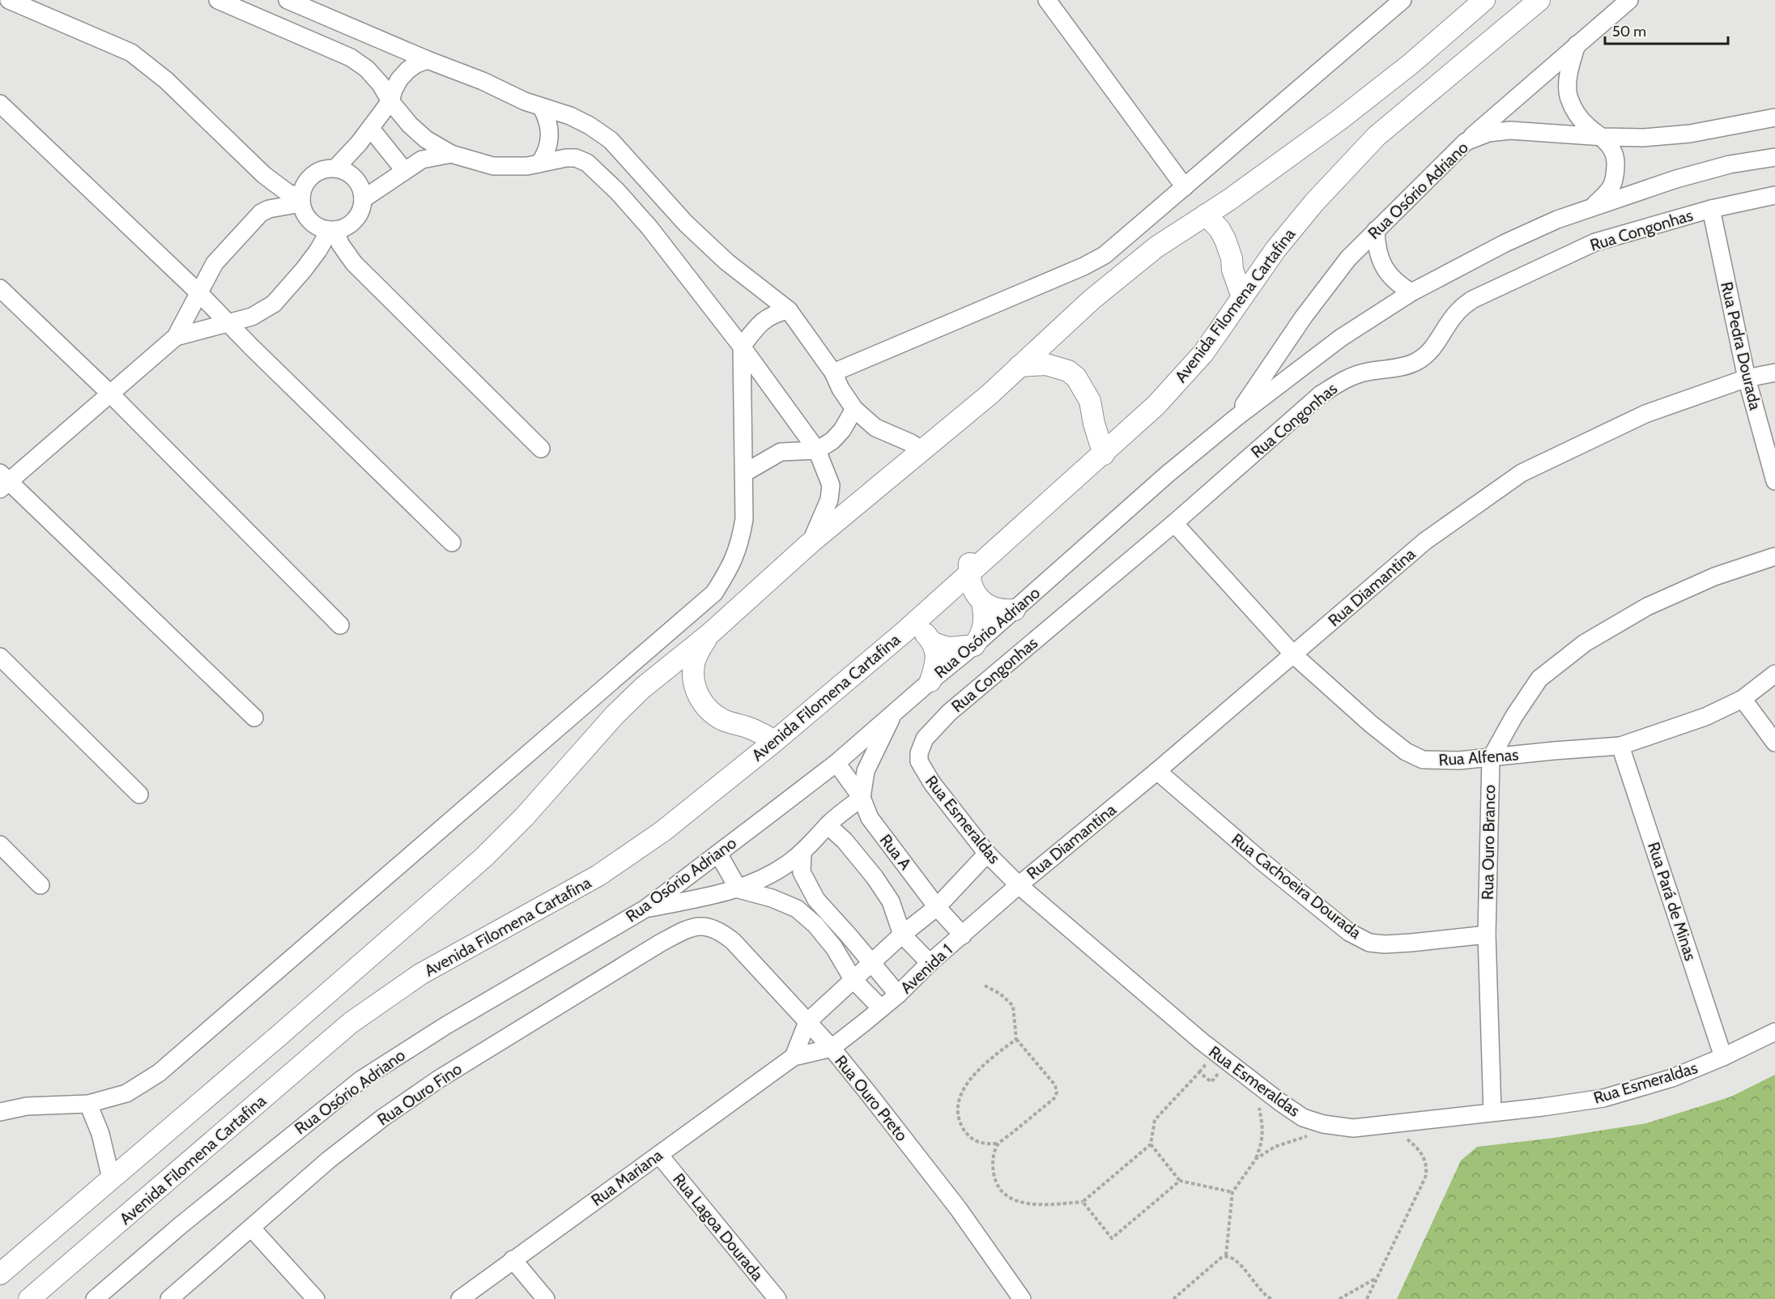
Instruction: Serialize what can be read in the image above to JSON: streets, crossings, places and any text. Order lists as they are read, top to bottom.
{
  "streets": {
    "main road": ["Avenida Filomena Cartafina"],
    "street": [
      "Rua Osório Adriano",
      "Rua Congonhas",
      "Rua Pedra Dourada",
      "Rua Diamantina",
      "Rua Alfenas",
      "Rua Esmeraldas",
      "Rua Ouro Branco",
      "Rua A",
      "Rua Cachoeira Dourada",
      "Rua Pará de Minas",
      "Avenida 1",
      "Rua Ouro Fino",
      "Rua Ouro Preto",
      "Rua Mariana",
      "Rua Lagoa Dourada"
    ]
  },
  "crossings": [
    ["Rua Osório Adriano", "Rua A"],
    ["Rua Congonhas", "Rua Pedra Dourada"],
    ["Rua Congonhas", "Rua Alfenas"],
    ["Rua Congonhas", "Rua Esmeraldas"],
    ["Rua Pedra Dourada", "Rua Diamantina"],
    ["Rua Diamantina", "Rua Alfenas"],
    ["Rua Diamantina", "Rua Esmeraldas"],
    ["Rua Diamantina", "Rua Cachoeira Dourada"],
    ["Rua Diamantina", "Avenida 1"],
    ["Rua Alfenas", "Rua Ouro Branco"],
    ["Rua Alfenas", "Rua Pará de Minas"],
    ["Rua Esmeraldas", "Rua Ouro Branco"],
    ["Rua Esmeraldas", "Rua Pará de Minas"],
    ["Rua Esmeraldas", "Avenida 1"],
    ["Rua Ouro Branco", "Rua Cachoeira Dourada"],
    ["Rua A", "Avenida 1"],
    ["Avenida 1", "Rua Ouro Preto"],
    ["Avenida 1", "Rua Mariana"],
    ["Rua Ouro Fino", "Rua Ouro Preto"],
    ["Rua Ouro Preto", "Rua Mariana"],
    ["Rua Mariana", "Rua Lagoa Dourada"]
  ],
  "scale_bar": "50 m"
}
